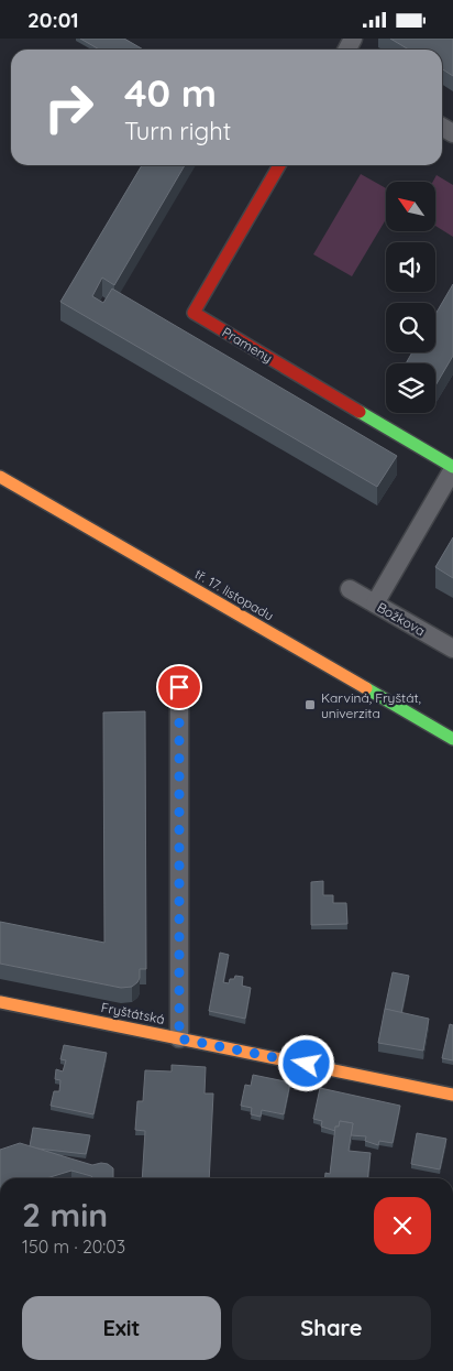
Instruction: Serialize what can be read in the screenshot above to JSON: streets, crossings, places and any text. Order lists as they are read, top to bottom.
{
  "streets": {
    "street": [
      "Prameny",
      "tř. 17. listopadu",
      "Božkova",
      "Fryštátská"
    ]
  },
  "crossings": [
    ["Prameny", "Božkova"]
  ],
  "places": {
    "transit": ["Karviná, Fryštát, univerzita"]
  },
  "north": "top left",
  "page": {
    "status": "20:01",
    "turn": ["40 m", "Turn right"],
    "heading": ["2 min", "150 m · 20:03"],
    "buttons": ["Exit", "Share"]
  }
}
